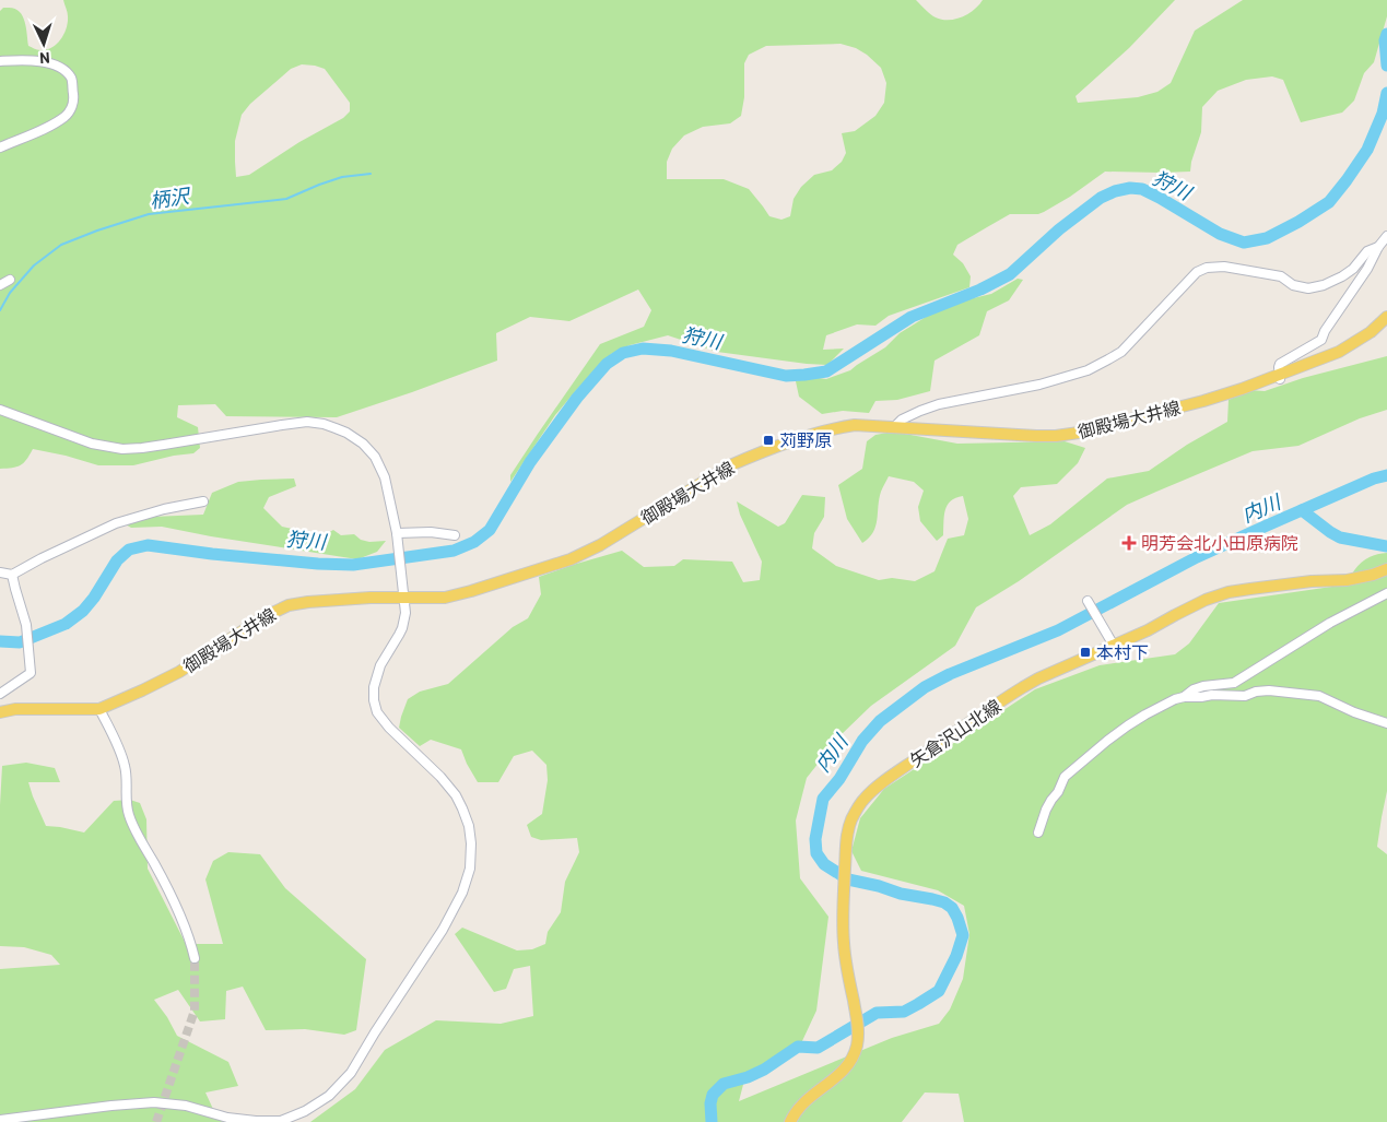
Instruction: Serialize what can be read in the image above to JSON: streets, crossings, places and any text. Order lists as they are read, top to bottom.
{
  "streets": {
    "main road": ["御殿場大井線", "矢倉沢山北線"]
  },
  "water": ["狩川", "柄沢", "内川"],
  "places": {
    "transit": ["苅野原", "本村下"],
    "health": ["明芳会北小田原病院"]
  },
  "north": "bottom"
}
